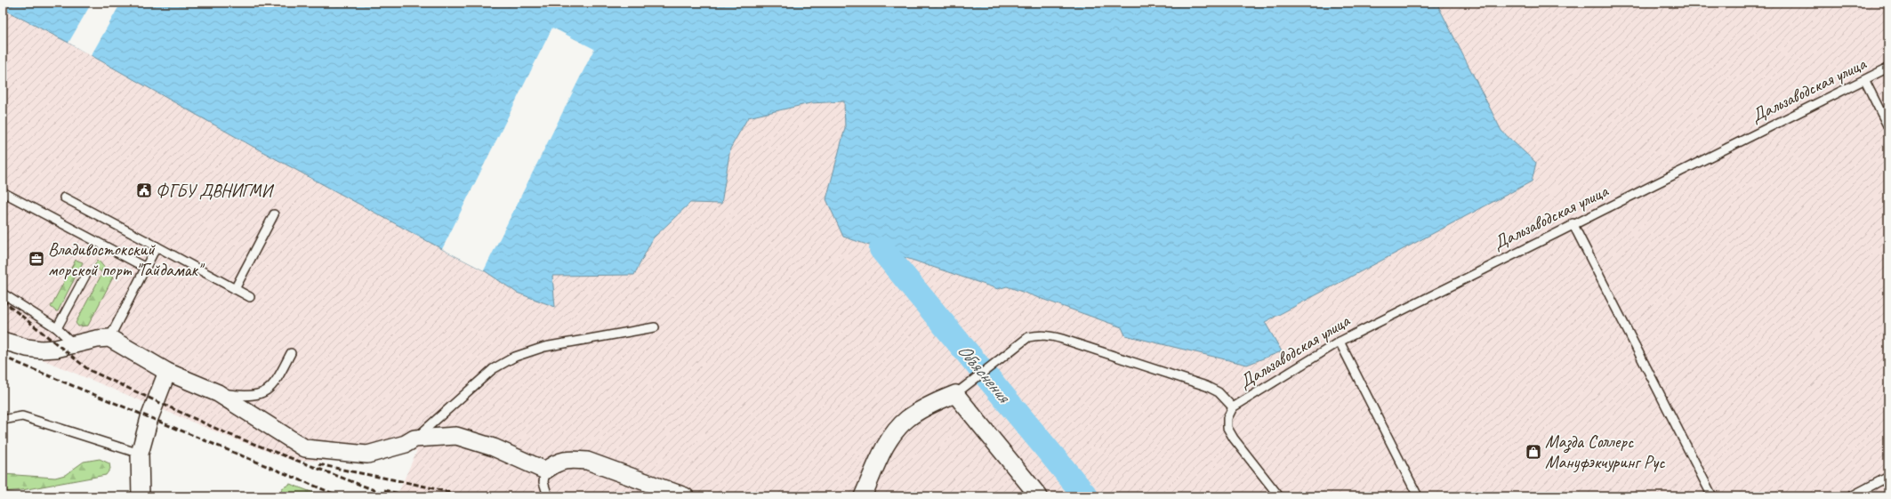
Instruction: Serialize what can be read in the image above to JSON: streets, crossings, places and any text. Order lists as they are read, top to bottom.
{
  "streets": {
    "lane": ["Дальзаводская улица"]
  },
  "water": ["Объяснения"],
  "places": {
    "public building": ["ФГБУ ДВНИГМИ"],
    "office": ["Владивостокский морской порт \"Гайдамак\""],
    "shop": ["Мазда Соллерс Мануфэкчуринг Рус"]
  }
}
